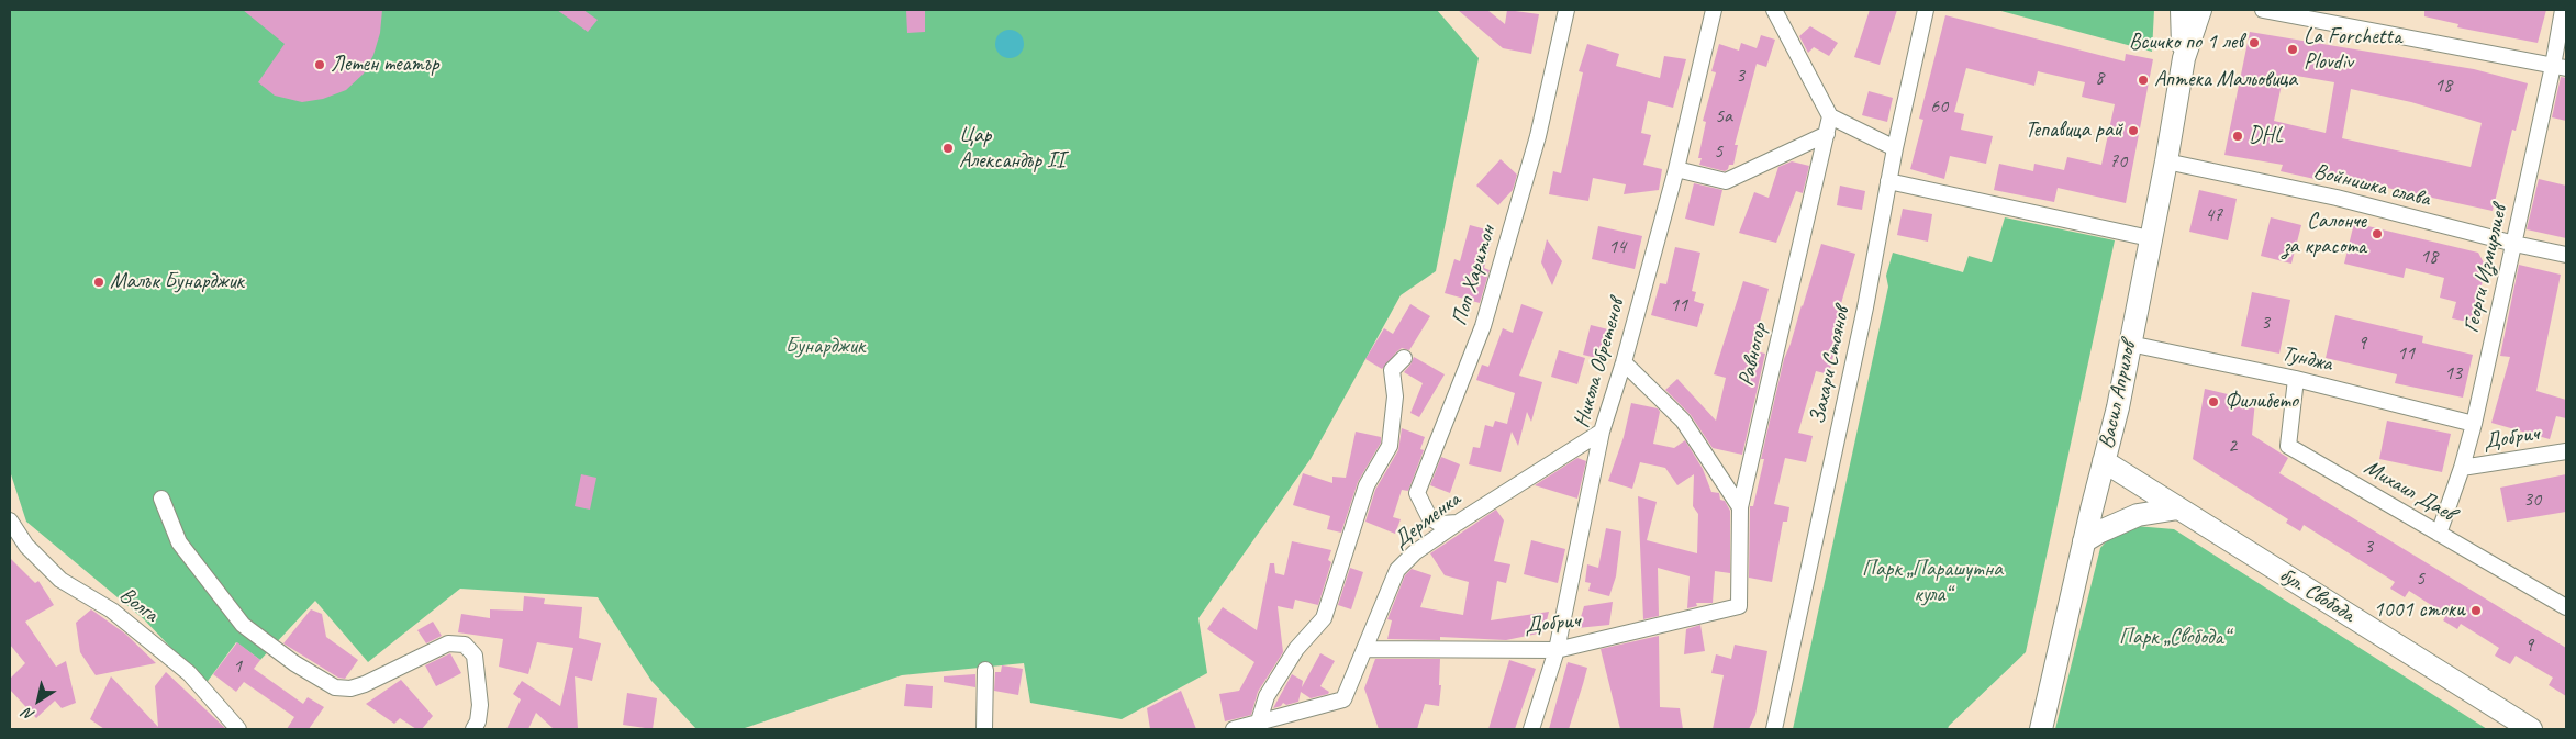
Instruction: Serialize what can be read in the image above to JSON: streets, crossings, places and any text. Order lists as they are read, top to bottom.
{
  "streets": {
    "main road": ["Васил Априлов", "бул. Свобода"],
    "street": [
      "Войнишка слава",
      "Георги Измирлиев",
      "Поп Харитон",
      "Равногор",
      "Тунджа",
      "Никола Обретенов",
      "Захари Стоянов",
      "Добрич",
      "Михаил Даев",
      "Дерменка",
      "Волга"
    ]
  },
  "crossings": [
    ["Войнишка слава", "Георги Измирлиев"],
    ["Войнишка слава", "Васил Априлов"],
    ["Георги Измирлиев", "Тунджа"],
    ["Георги Измирлиев", "Добрич"],
    ["Георги Измирлиев", "Михаил Даев"],
    ["Поп Харитон", "Дерменка"],
    ["Равногор", "Добрич"],
    ["Тунджа", "Васил Априлов"],
    ["Тунджа", "Михаил Даев"],
    ["Никола Обретенов", "Добрич"],
    ["Никола Обретенов", "Дерменка"],
    ["Васил Априлов", "бул. Свобода"],
    ["Добрич", "Дерменка"]
  ],
  "parks": ["Бунарджик", "Парк „Парашутна кула“", "Парк „Свобода“"],
  "places": [
    "Всичко по 1 лев",
    "La Forchetta Plovdiv",
    "Летен театър",
    "Аптека Мальовица",
    "Тепавица рай",
    "DHL",
    "Цар Александър II",
    "Салонче за красота",
    "Малък Бунарджик",
    "Филибето",
    "1001 стоки"
  ],
  "house_numbers": [
    "3",
    "8",
    "18",
    "60",
    "5а",
    "5",
    "70",
    "47",
    "14",
    "18",
    "11",
    "3",
    "9",
    "11",
    "13",
    "2",
    "30",
    "3",
    "5",
    "9",
    "1"
  ],
  "north": "bottom left"
}
